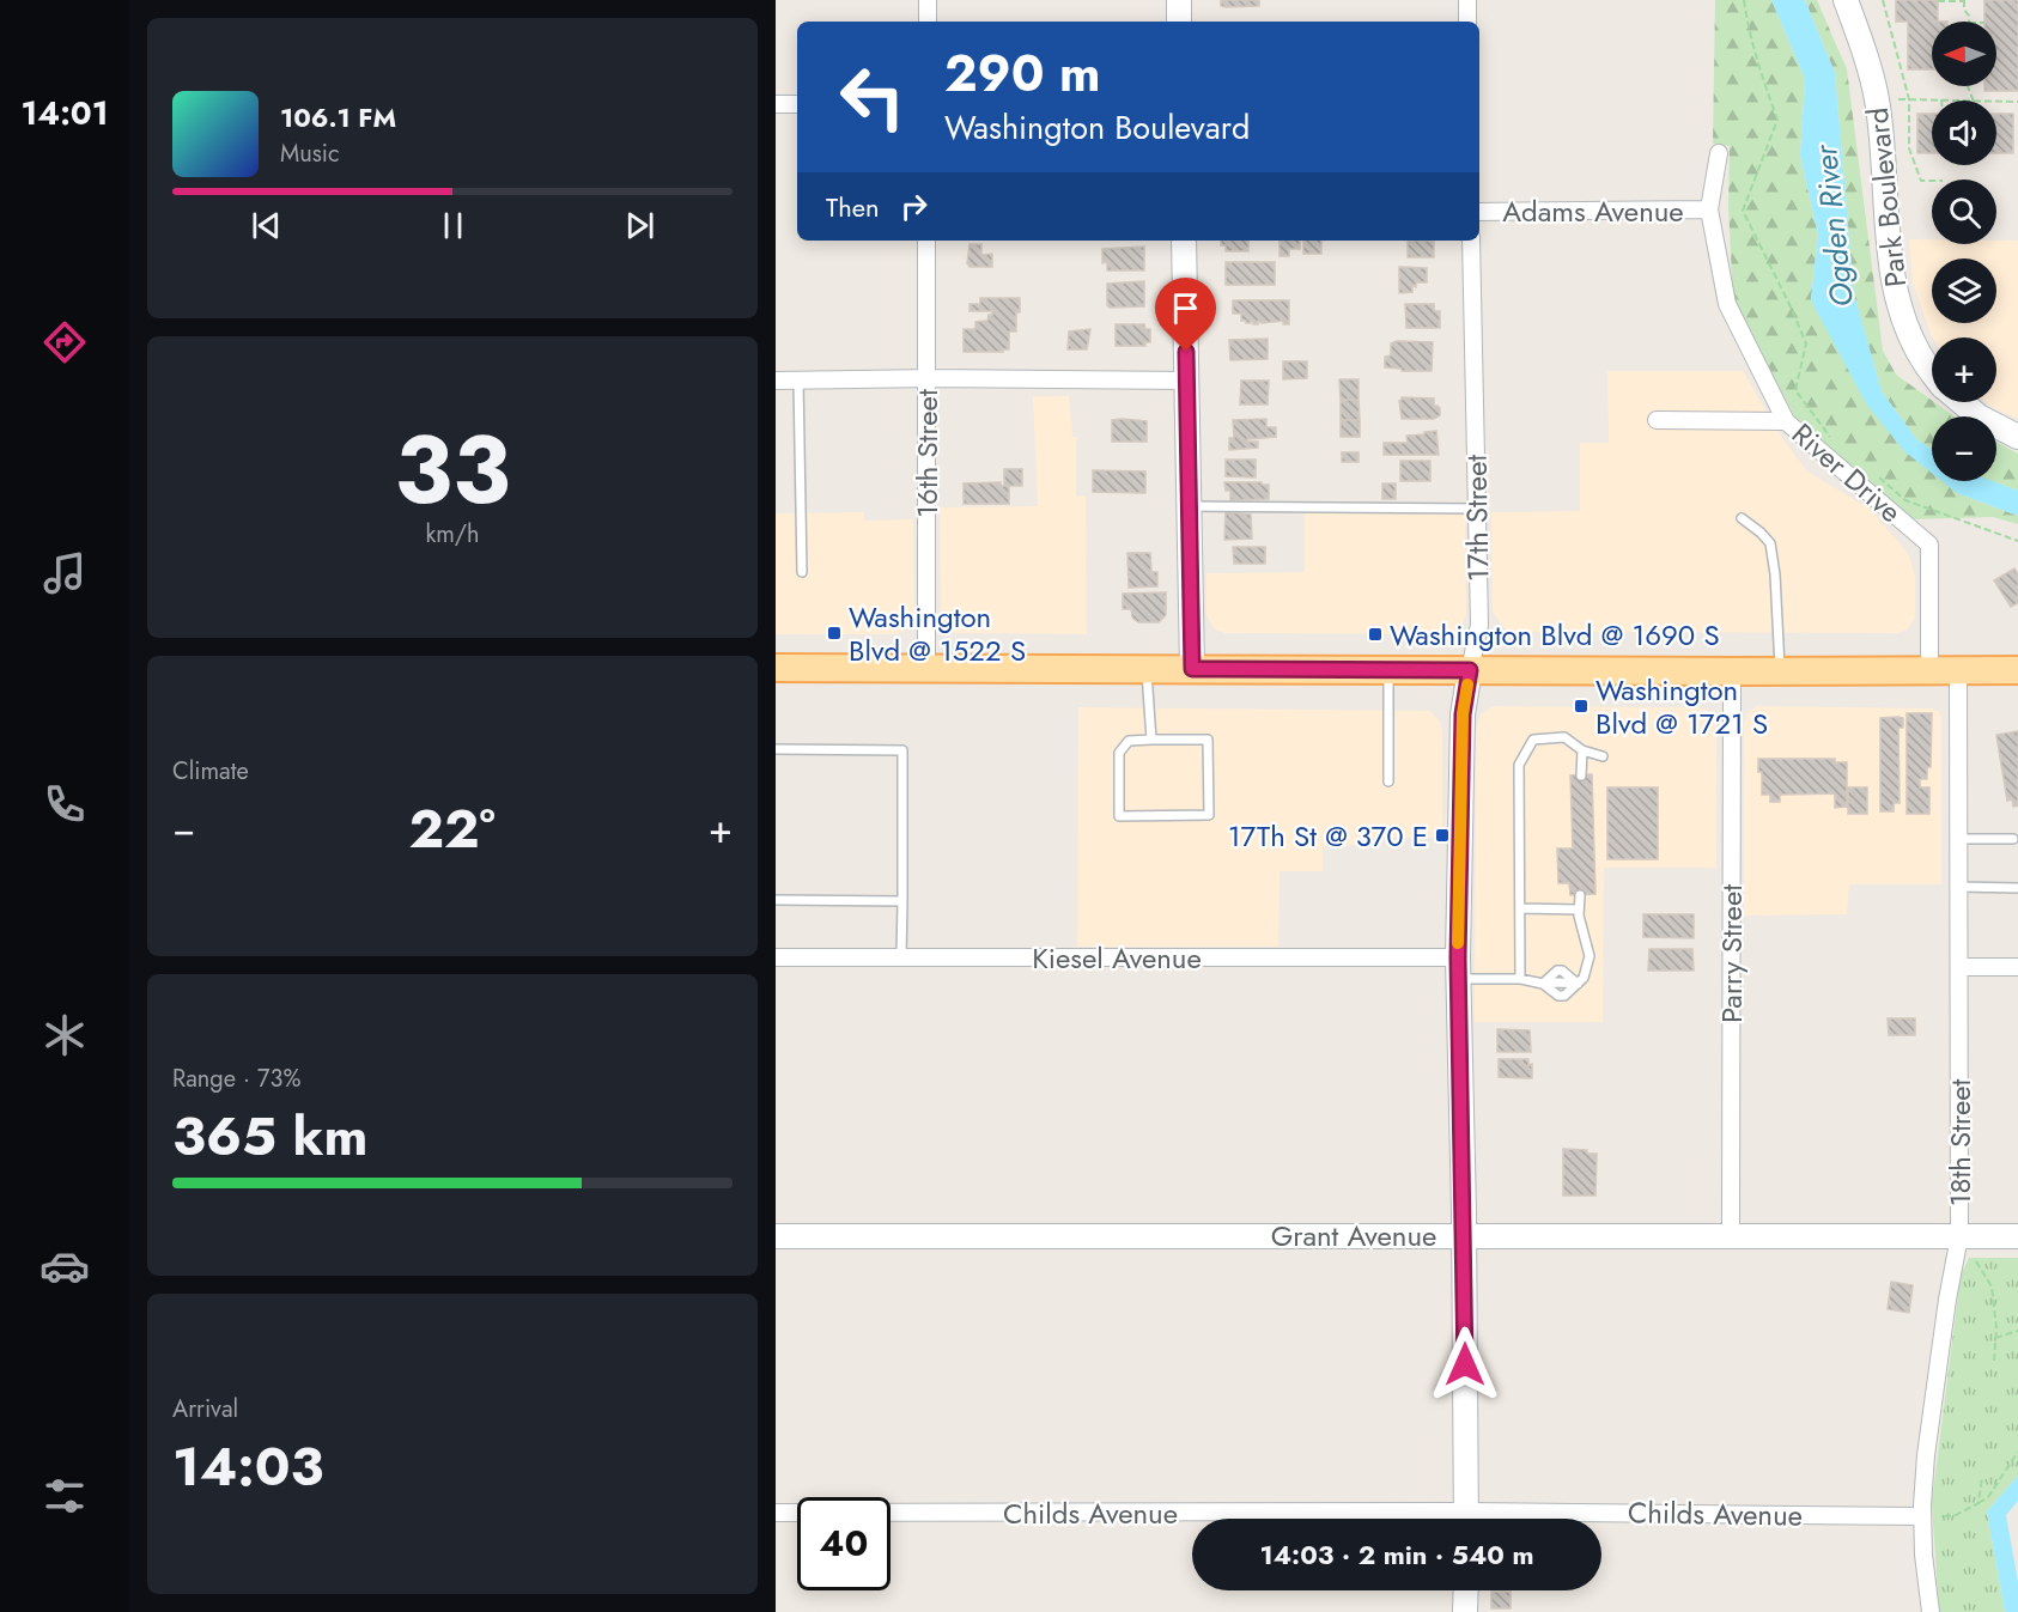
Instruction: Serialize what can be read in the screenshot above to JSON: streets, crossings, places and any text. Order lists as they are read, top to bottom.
{
  "streets": {
    "street": [
      "Park Boulevard",
      "Adams Avenue",
      "16th Street",
      "River Drive",
      "17th Street",
      "Parry Street",
      "Kiesel Avenue",
      "18th Street",
      "Grant Avenue",
      "Childs Avenue"
    ]
  },
  "crossings": [
    ["Adams Avenue", "River Drive"],
    ["17th Street", "Kiesel Avenue"],
    ["17th Street", "Grant Avenue"],
    ["Parry Street", "Grant Avenue"],
    ["18th Street", "Grant Avenue"],
    ["18th Street", "Childs Avenue"]
  ],
  "water": ["Ogden River"],
  "places": {
    "transit": [
      "Washington Blvd @ 1522 S",
      "Washington Blvd @ 1690 S",
      "Washington Blvd @ 1721 S",
      "17Th St @ 370 E"
    ]
  },
  "north": "left",
  "page": {
    "tabs": "14:01",
    "map_buttons": ["+", "−"],
    "turn": ["290 m", "Washington Boulevard"],
    "song": ["106.1 FM", "Music"],
    "then": "Then",
    "tile": [
      ["33", "km/h"],
      "Climate",
      ["Range · 73%", "365 km"],
      ["Arrival", "14:03"]
    ],
    "heat": ["−", "22°", "+"],
    "limit": "40",
    "trip": "14:03 · 2 min · 540 m"
  }
}
